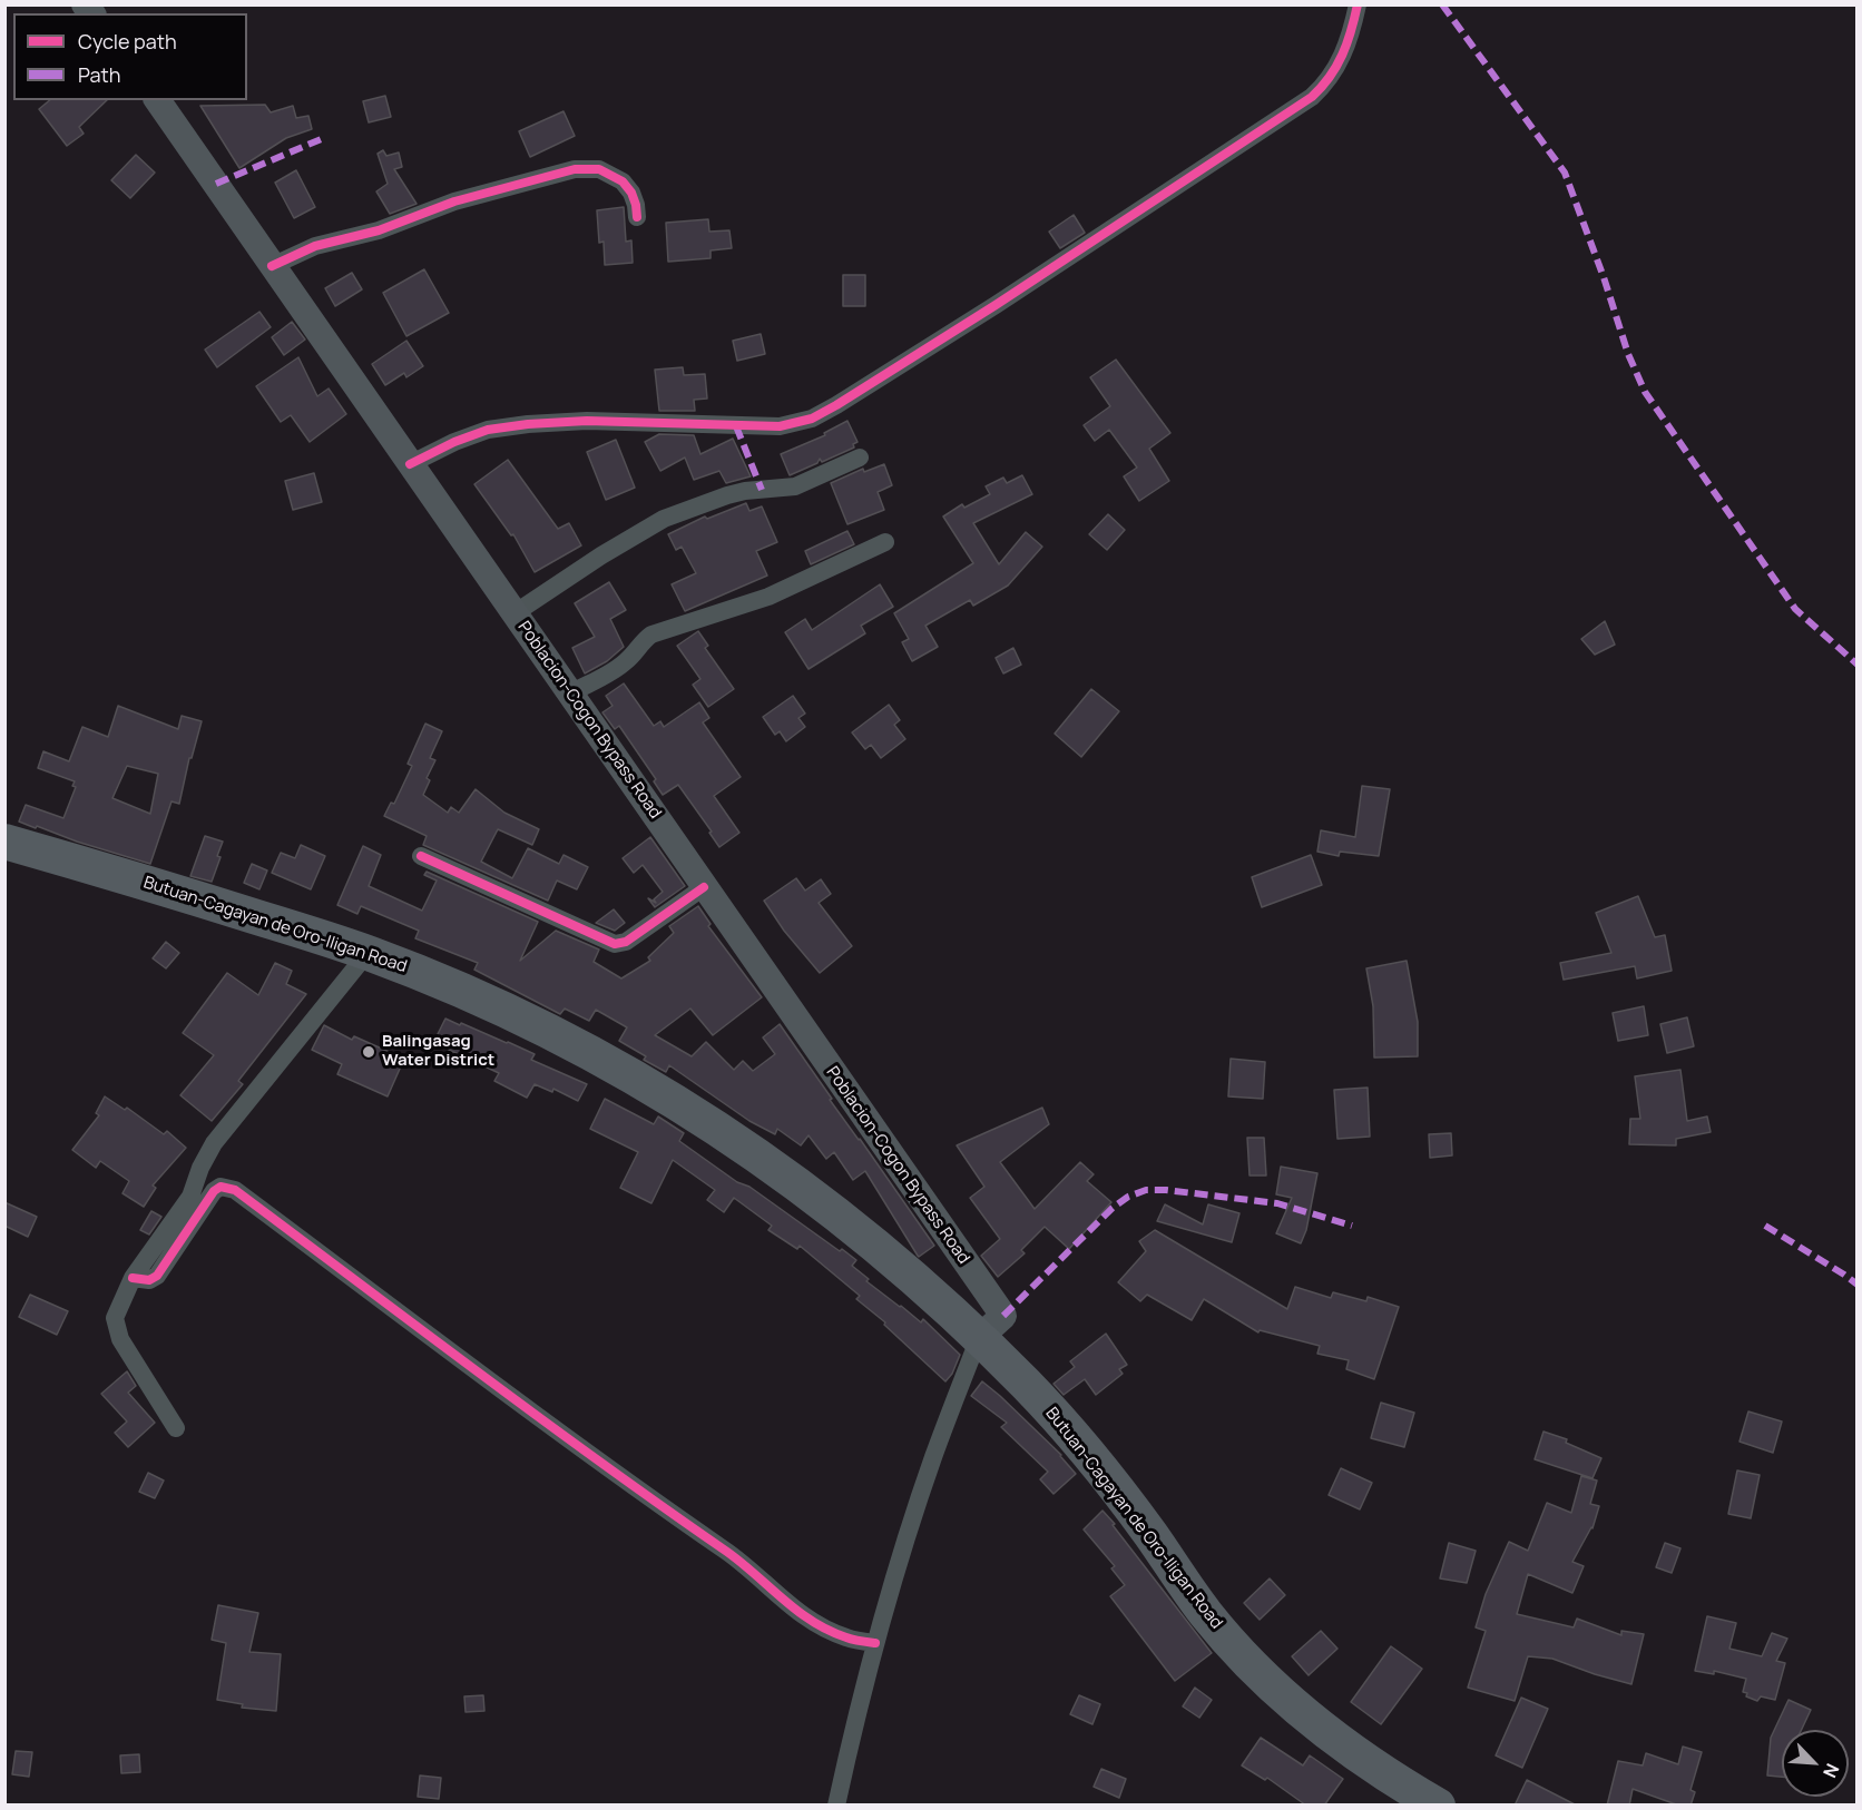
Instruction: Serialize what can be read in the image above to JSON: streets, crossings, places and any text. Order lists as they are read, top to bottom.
{
  "streets": {
    "highway": ["Butuan-Cagayan de Oro-Iligan Road"],
    "main road": ["Poblacion-Cogon Bypass Road"]
  },
  "crossings": [
    ["Poblacion-Cogon Bypass Road", "Butuan-Cagayan de Oro-Iligan Road"]
  ],
  "places": ["Balingasag Water District"],
  "legend": ["Cycle path", "Path"],
  "north": "bottom right"
}
